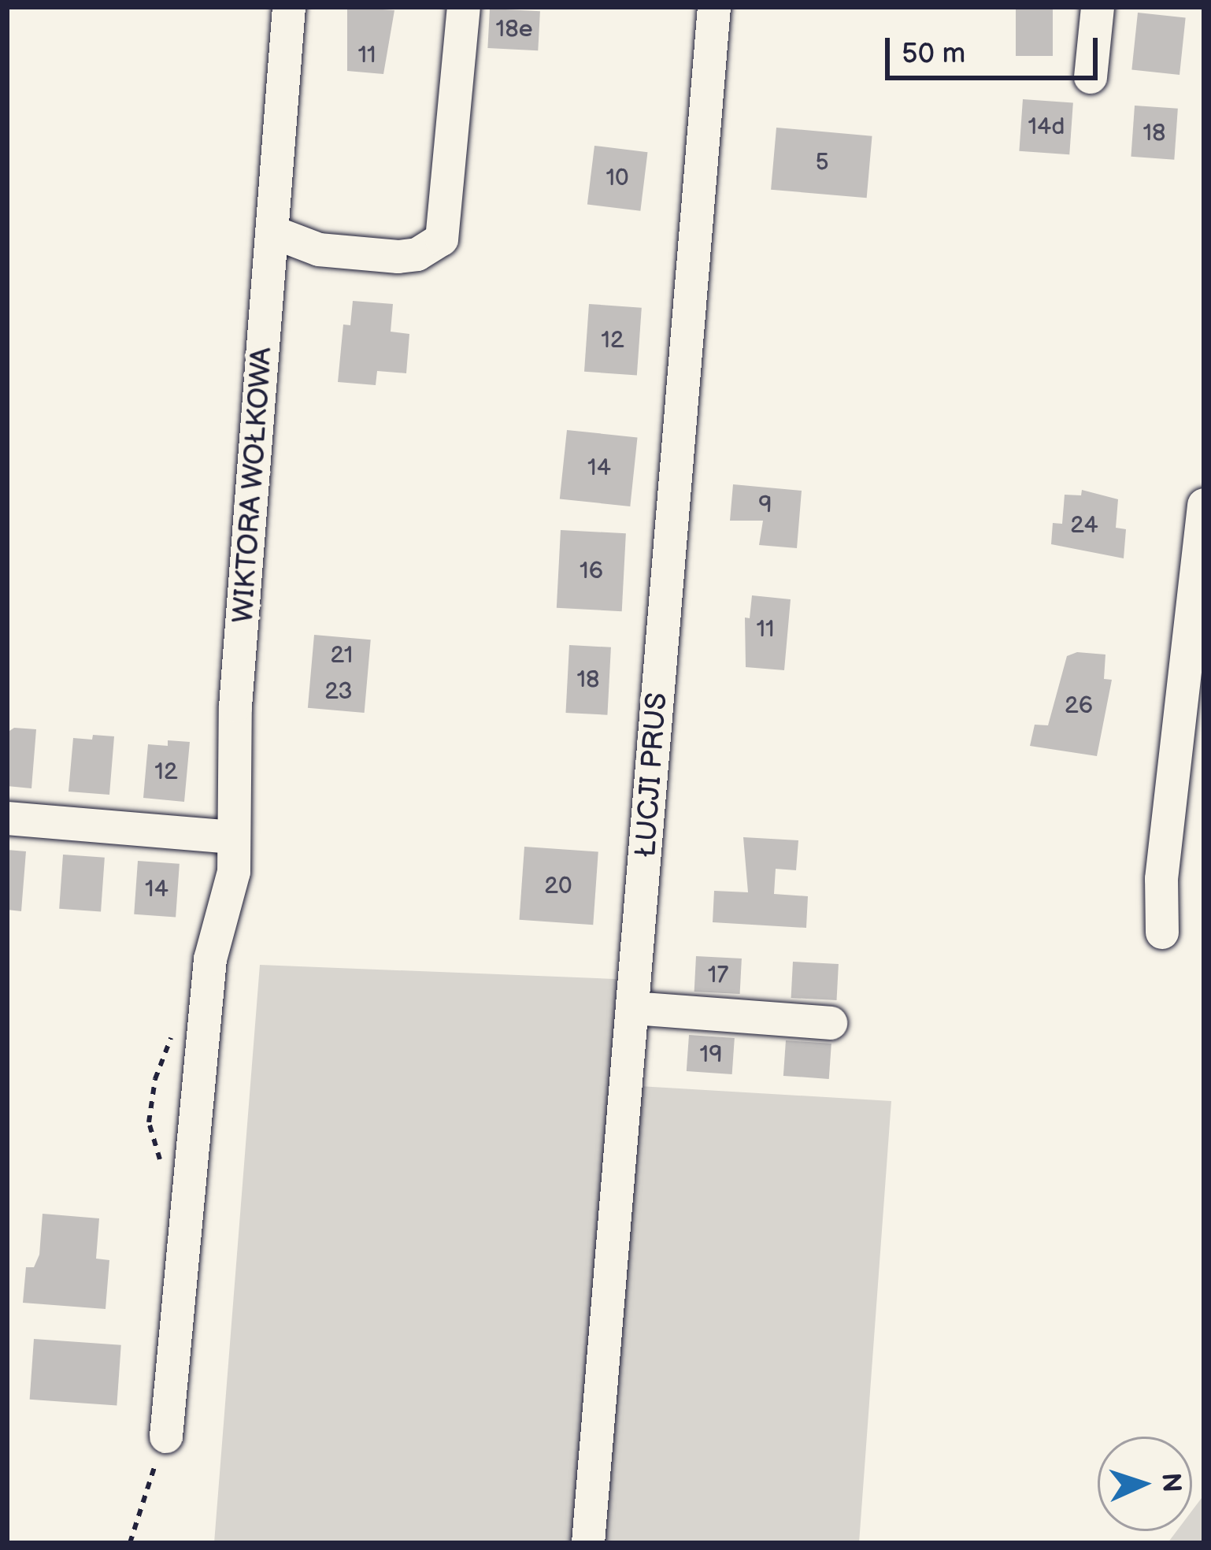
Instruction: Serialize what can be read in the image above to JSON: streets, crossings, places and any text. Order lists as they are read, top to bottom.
{
  "streets": {
    "street": ["WIKTORA WOŁKOWA", "ŁUCJI PRUS"]
  },
  "house_numbers": [
    "18e",
    "11",
    "14d",
    "18",
    "5",
    "10",
    "12",
    "14",
    "9",
    "24",
    "16",
    "11",
    "21",
    "18",
    "23",
    "26",
    "12",
    "20",
    "14",
    "17",
    "19"
  ],
  "scale_bar": "50 m",
  "north": "right"
}
